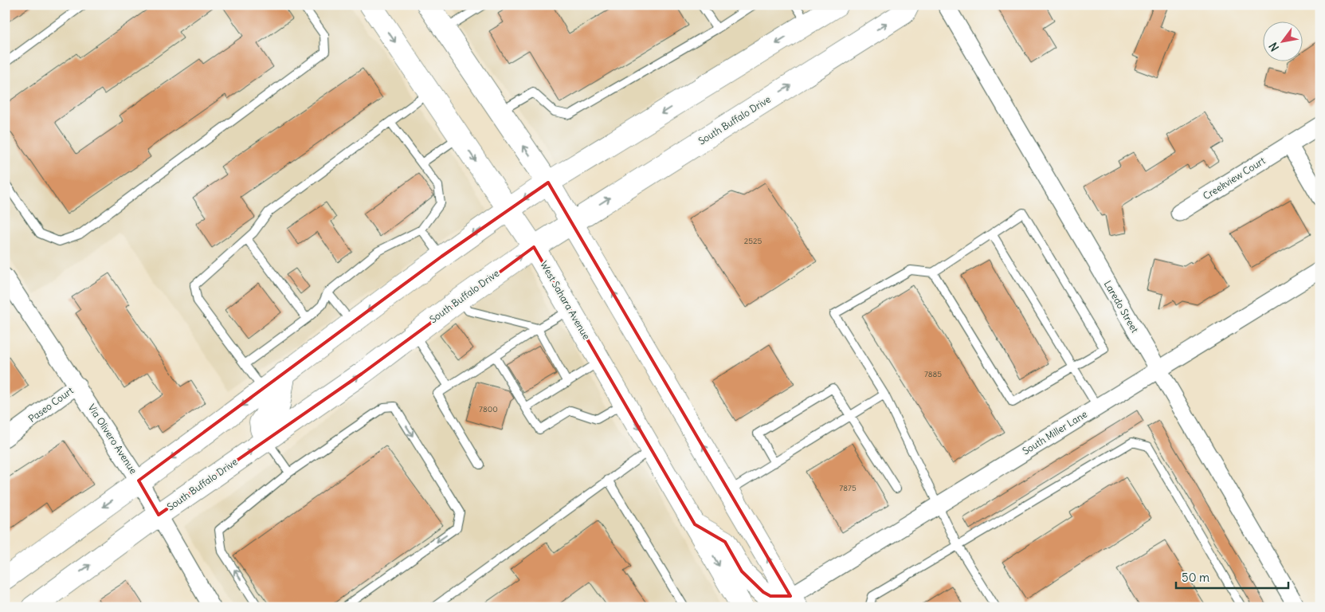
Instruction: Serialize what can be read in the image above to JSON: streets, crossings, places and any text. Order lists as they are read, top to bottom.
{
  "streets": {
    "main road": ["South Buffalo Drive", "West Sahara Avenue"],
    "street": [
      "Creekview Court",
      "Laredo Street",
      "Paseo Court",
      "South Miller Lane",
      "Via Olivero Avenue"
    ]
  },
  "crossings": [
    ["South Buffalo Drive", "West Sahara Avenue"],
    ["South Buffalo Drive", "Via Olivero Avenue"],
    ["Laredo Street", "South Miller Lane"],
    ["Paseo Court", "Via Olivero Avenue"]
  ],
  "house_numbers": [
    "2525",
    "7885",
    "7800",
    "7875"
  ],
  "scale_bar": "50 m",
  "north": "bottom left"
}
